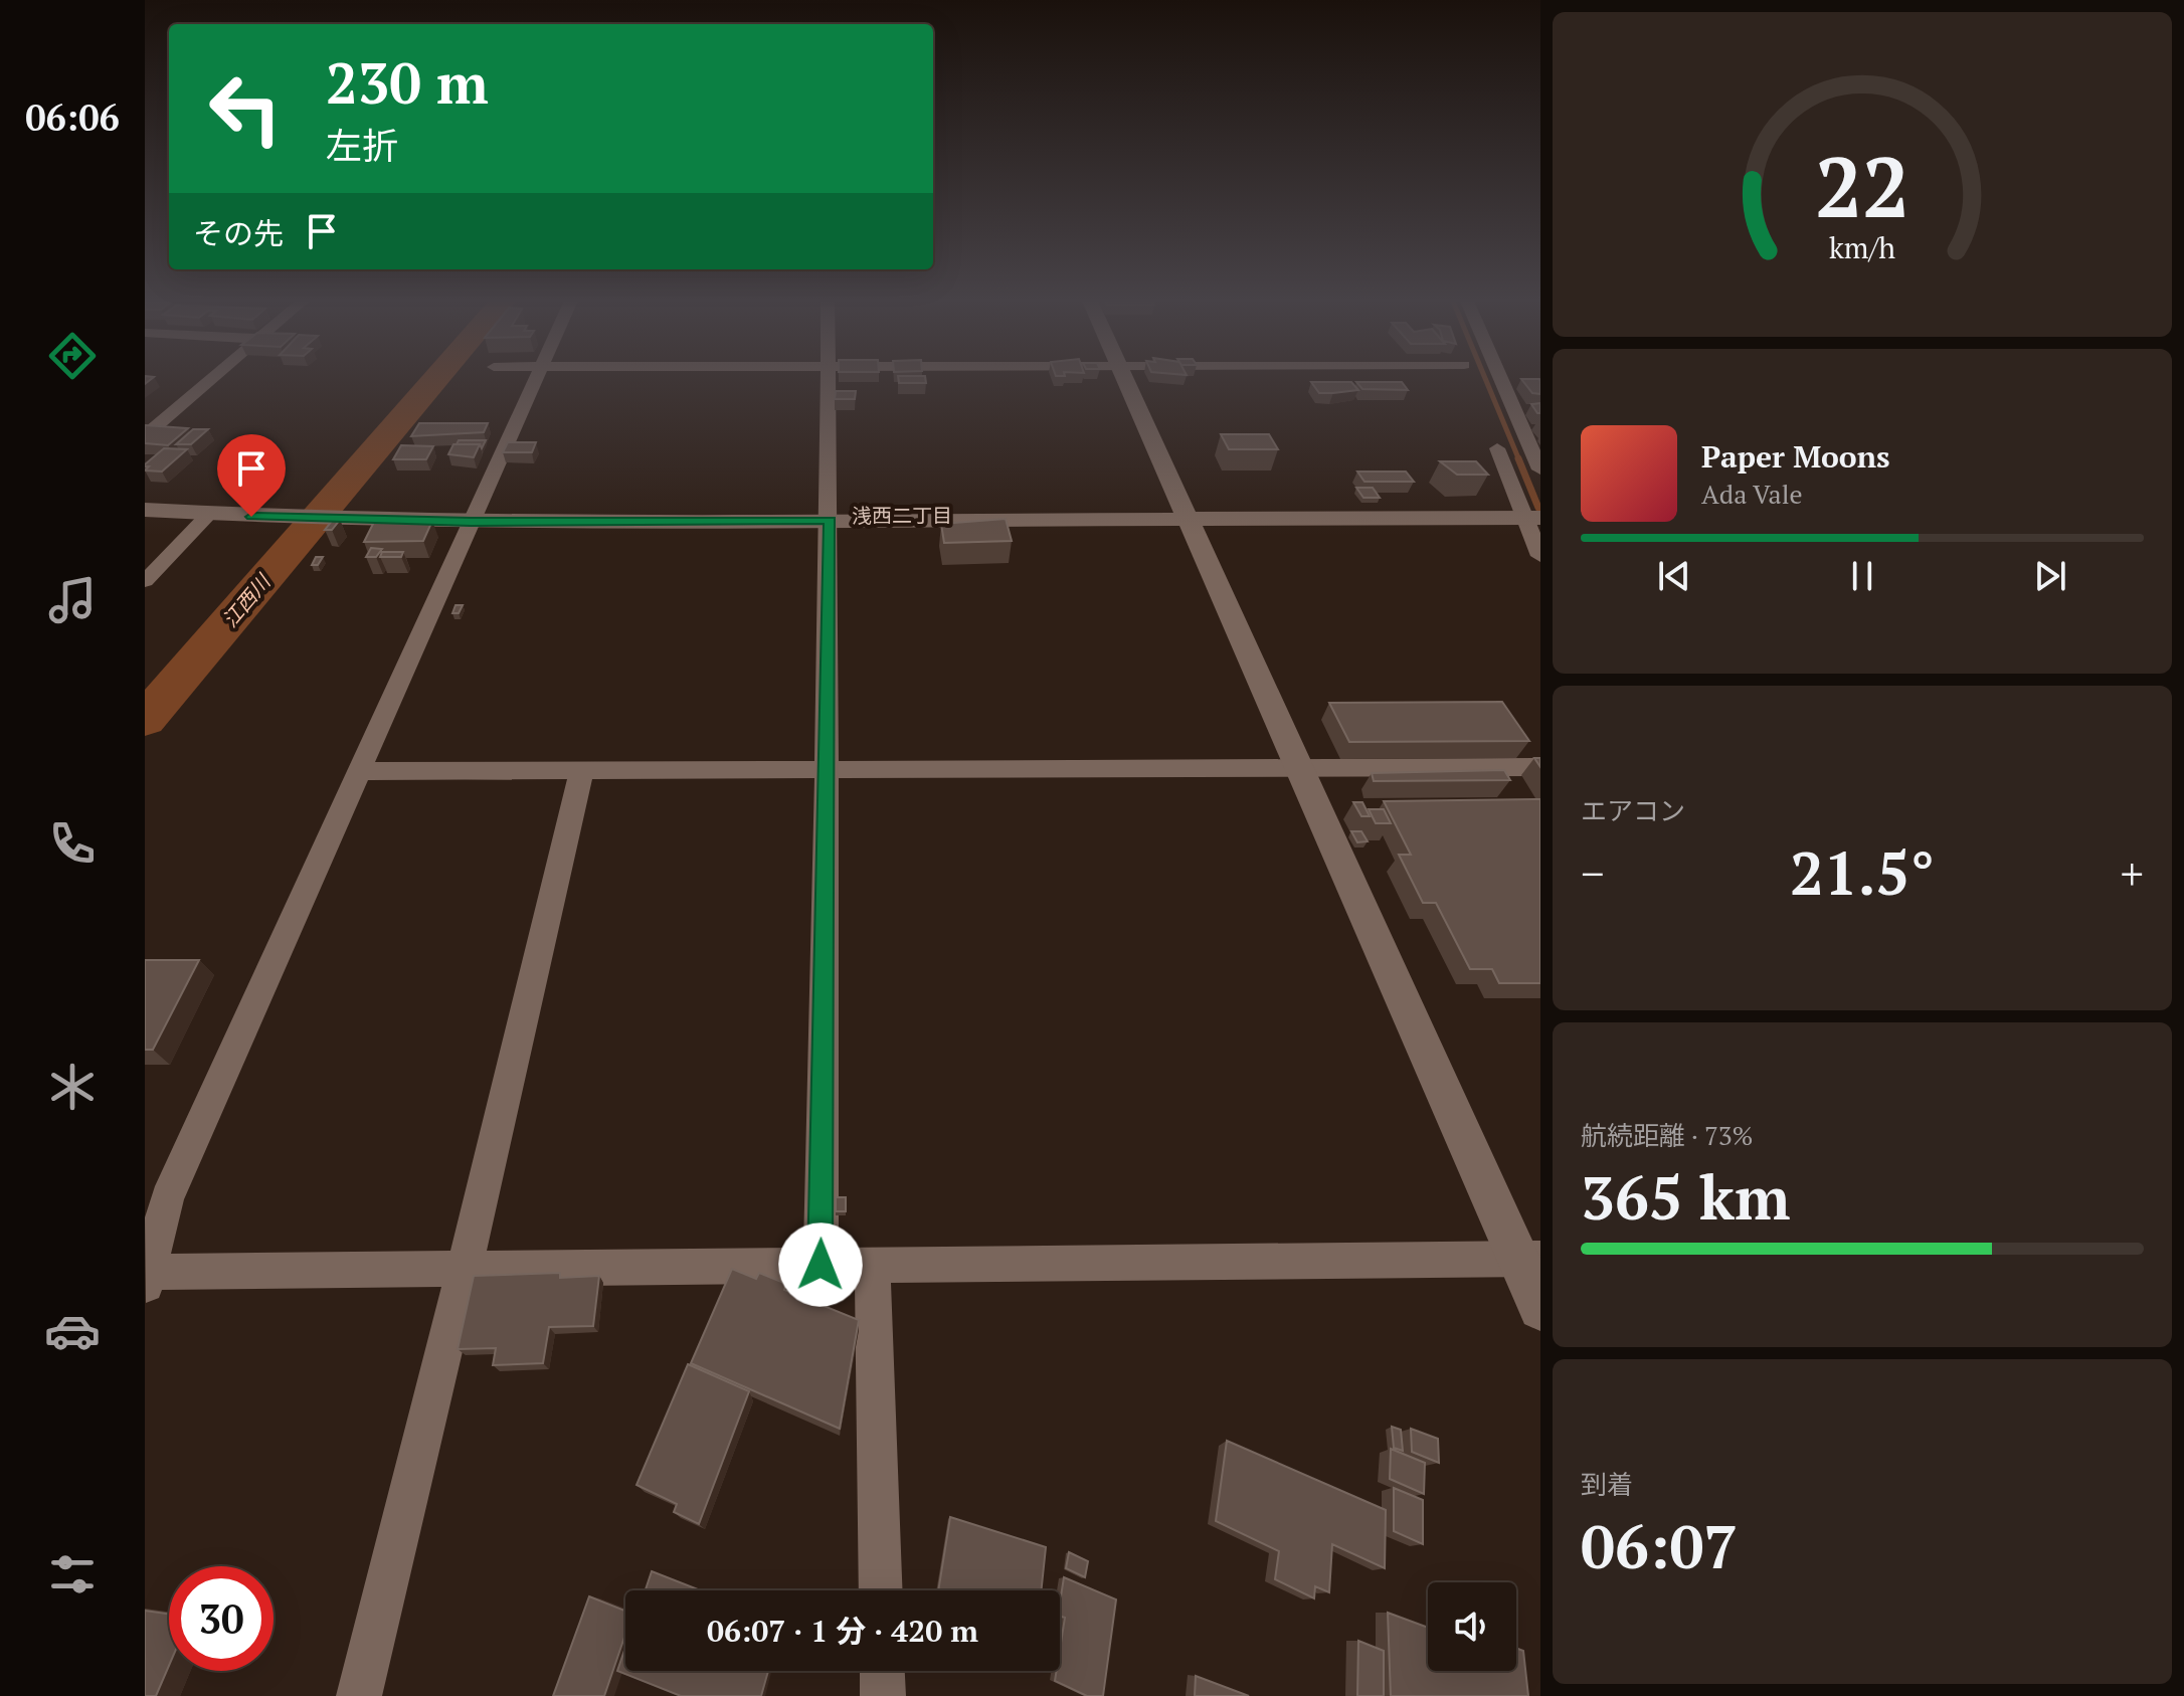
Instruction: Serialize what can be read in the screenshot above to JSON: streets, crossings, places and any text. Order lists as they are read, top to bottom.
{
  "districts": ["浅西二丁目"],
  "water": ["江西川"],
  "page": {
    "tabs": "06:06",
    "turn": ["230 m", "左折"],
    "then": "その先",
    "song": ["Paper Moons", "Ada Vale"],
    "tile": [
      "エアコン",
      ["航続距離 · 73%", "365 km"],
      ["到着", "06:07"]
    ],
    "heat": ["−", "21.5°", "+"],
    "limit": "30",
    "trip": "06:07 · 1 分 · 420 m",
    "gauge": ["22", "km/h"]
  }
}
